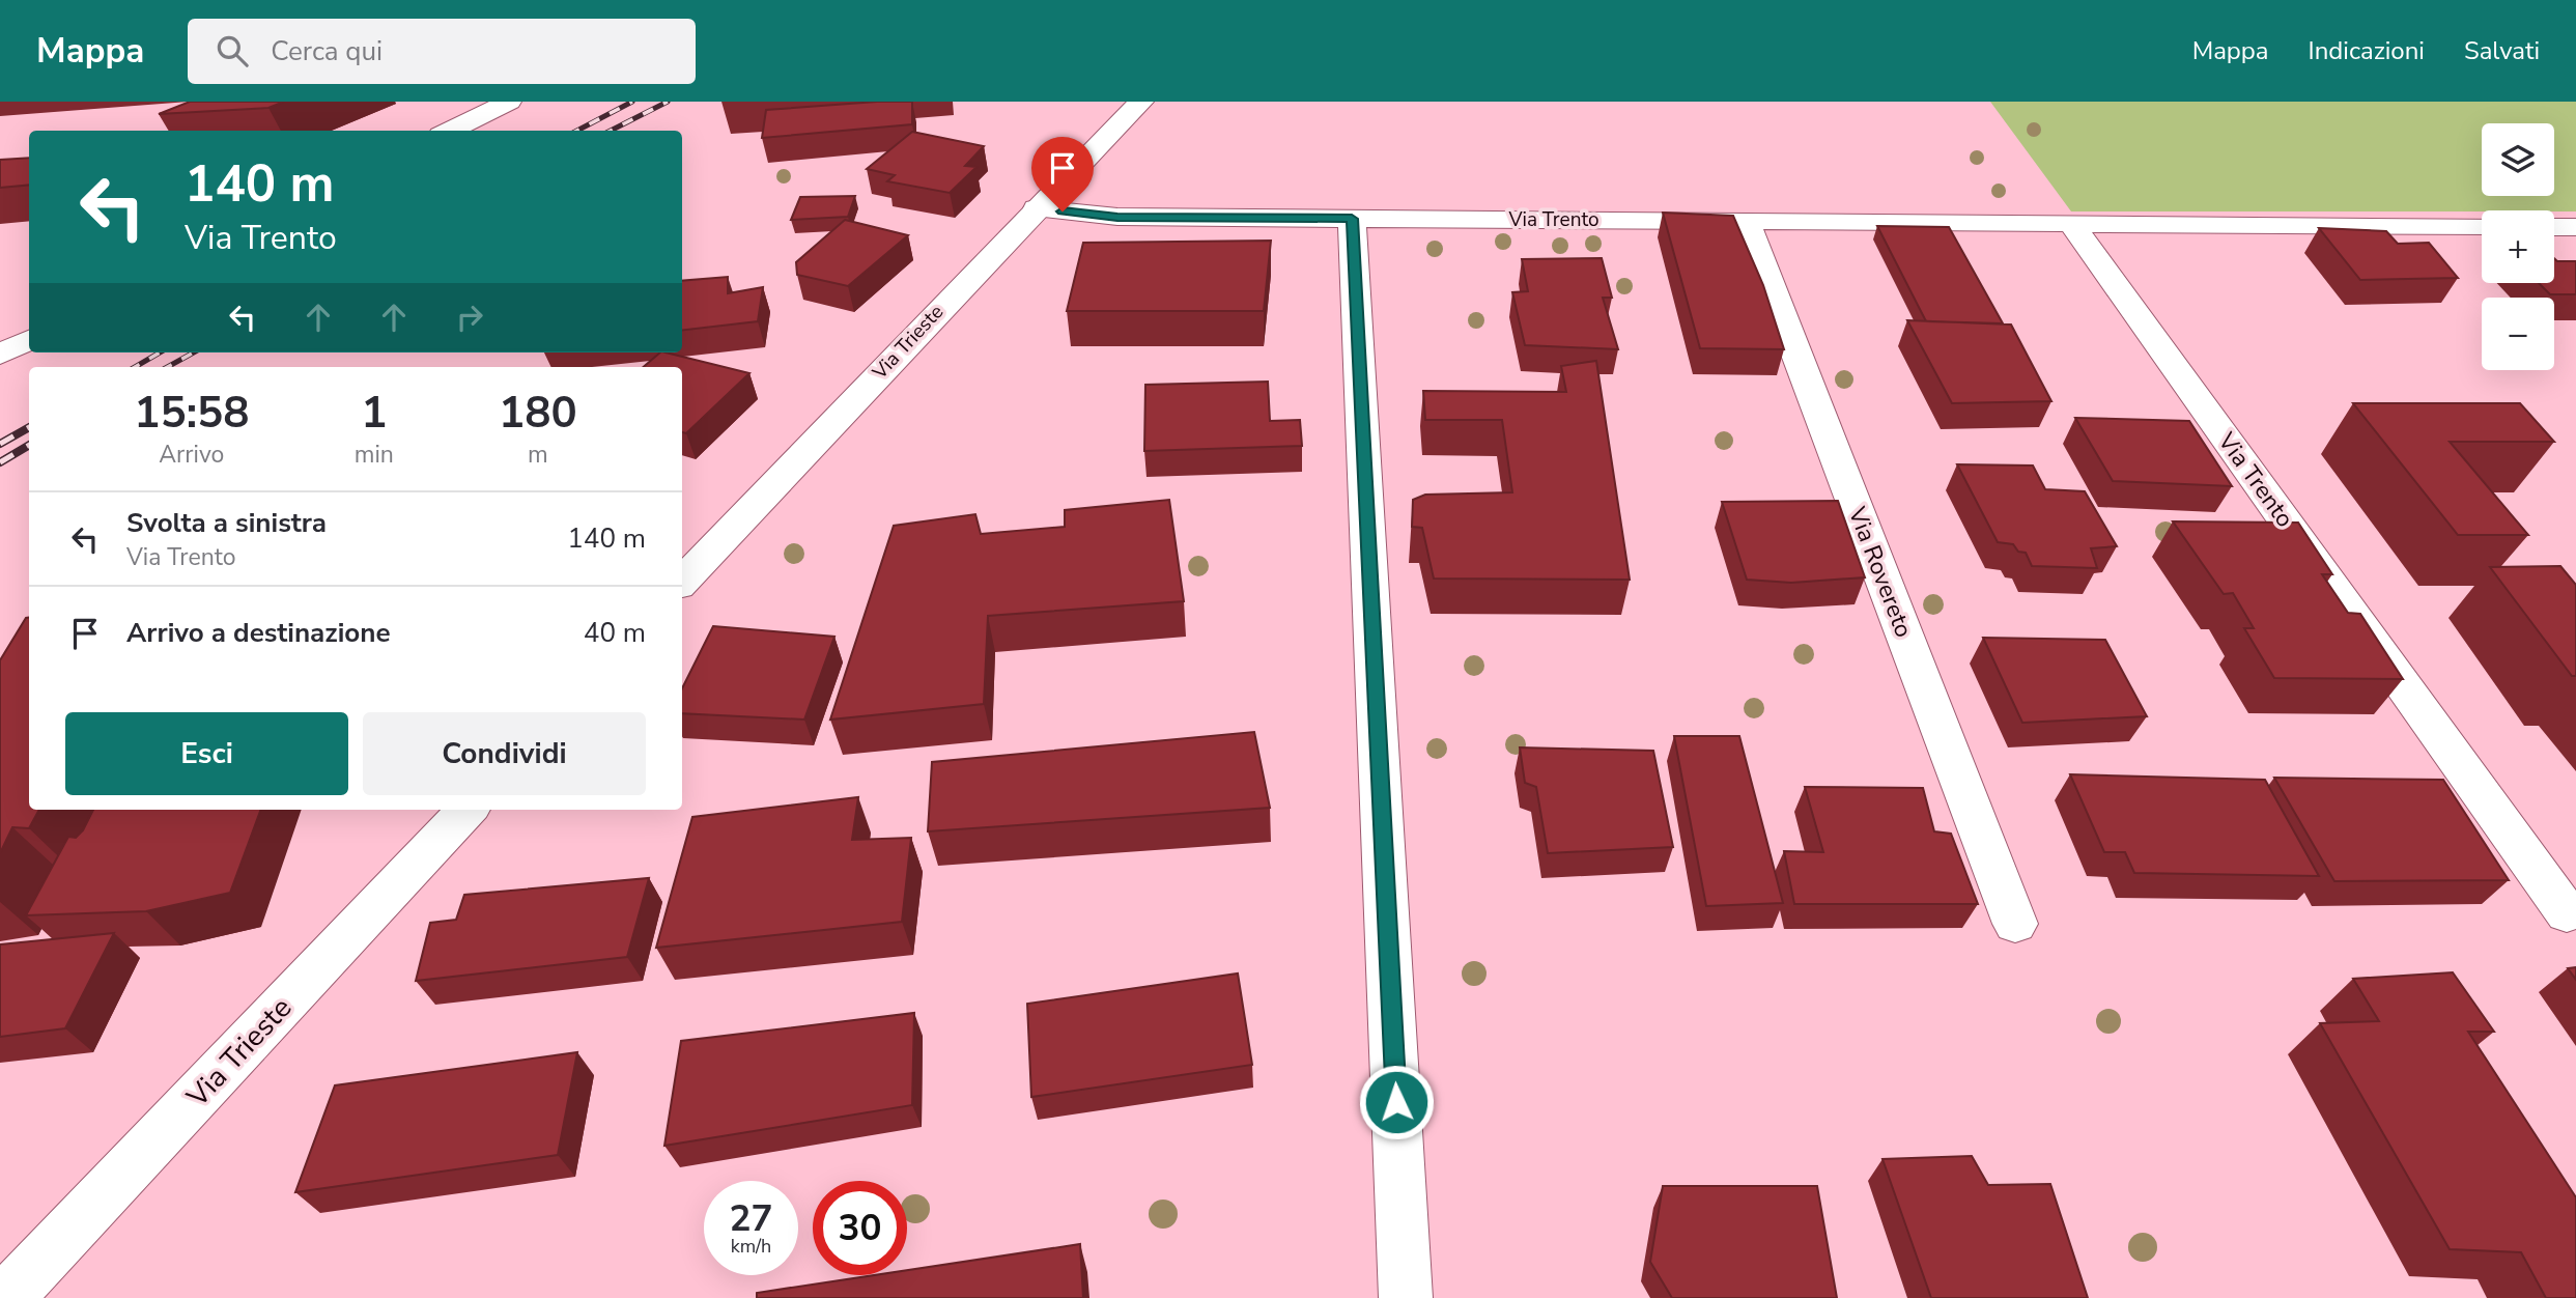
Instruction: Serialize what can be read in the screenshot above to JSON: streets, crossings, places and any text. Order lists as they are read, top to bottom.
{
  "streets": {
    "street": ["Via Trento", "Via Trieste", "Via Rovereto"]
  },
  "crossings": [
    ["Via Trento", "Via Trieste"],
    ["Via Trento", "Via Rovereto"]
  ],
  "page": {
    "header": "Mappa",
    "search": "Cerca qui",
    "nav": ["Mappa", "Indicazioni", "Salvati"],
    "map_buttons": ["+", "−"],
    "turn": ["140 m", "Via Trento"],
    "eta": [
      "15:58",
      "Arrivo",
      "1",
      "min",
      "180",
      "m"
    ],
    "list": [
      {
        "name": "Svolta a sinistra",
        "note": "Via Trento",
        "value": "140 m"
      },
      {
        "name": "Arrivo a destinazione",
        "value": "40 m"
      }
    ],
    "buttons": ["Esci", "Condividi"],
    "speed": "27 km/h",
    "limit": "30"
  }
}
